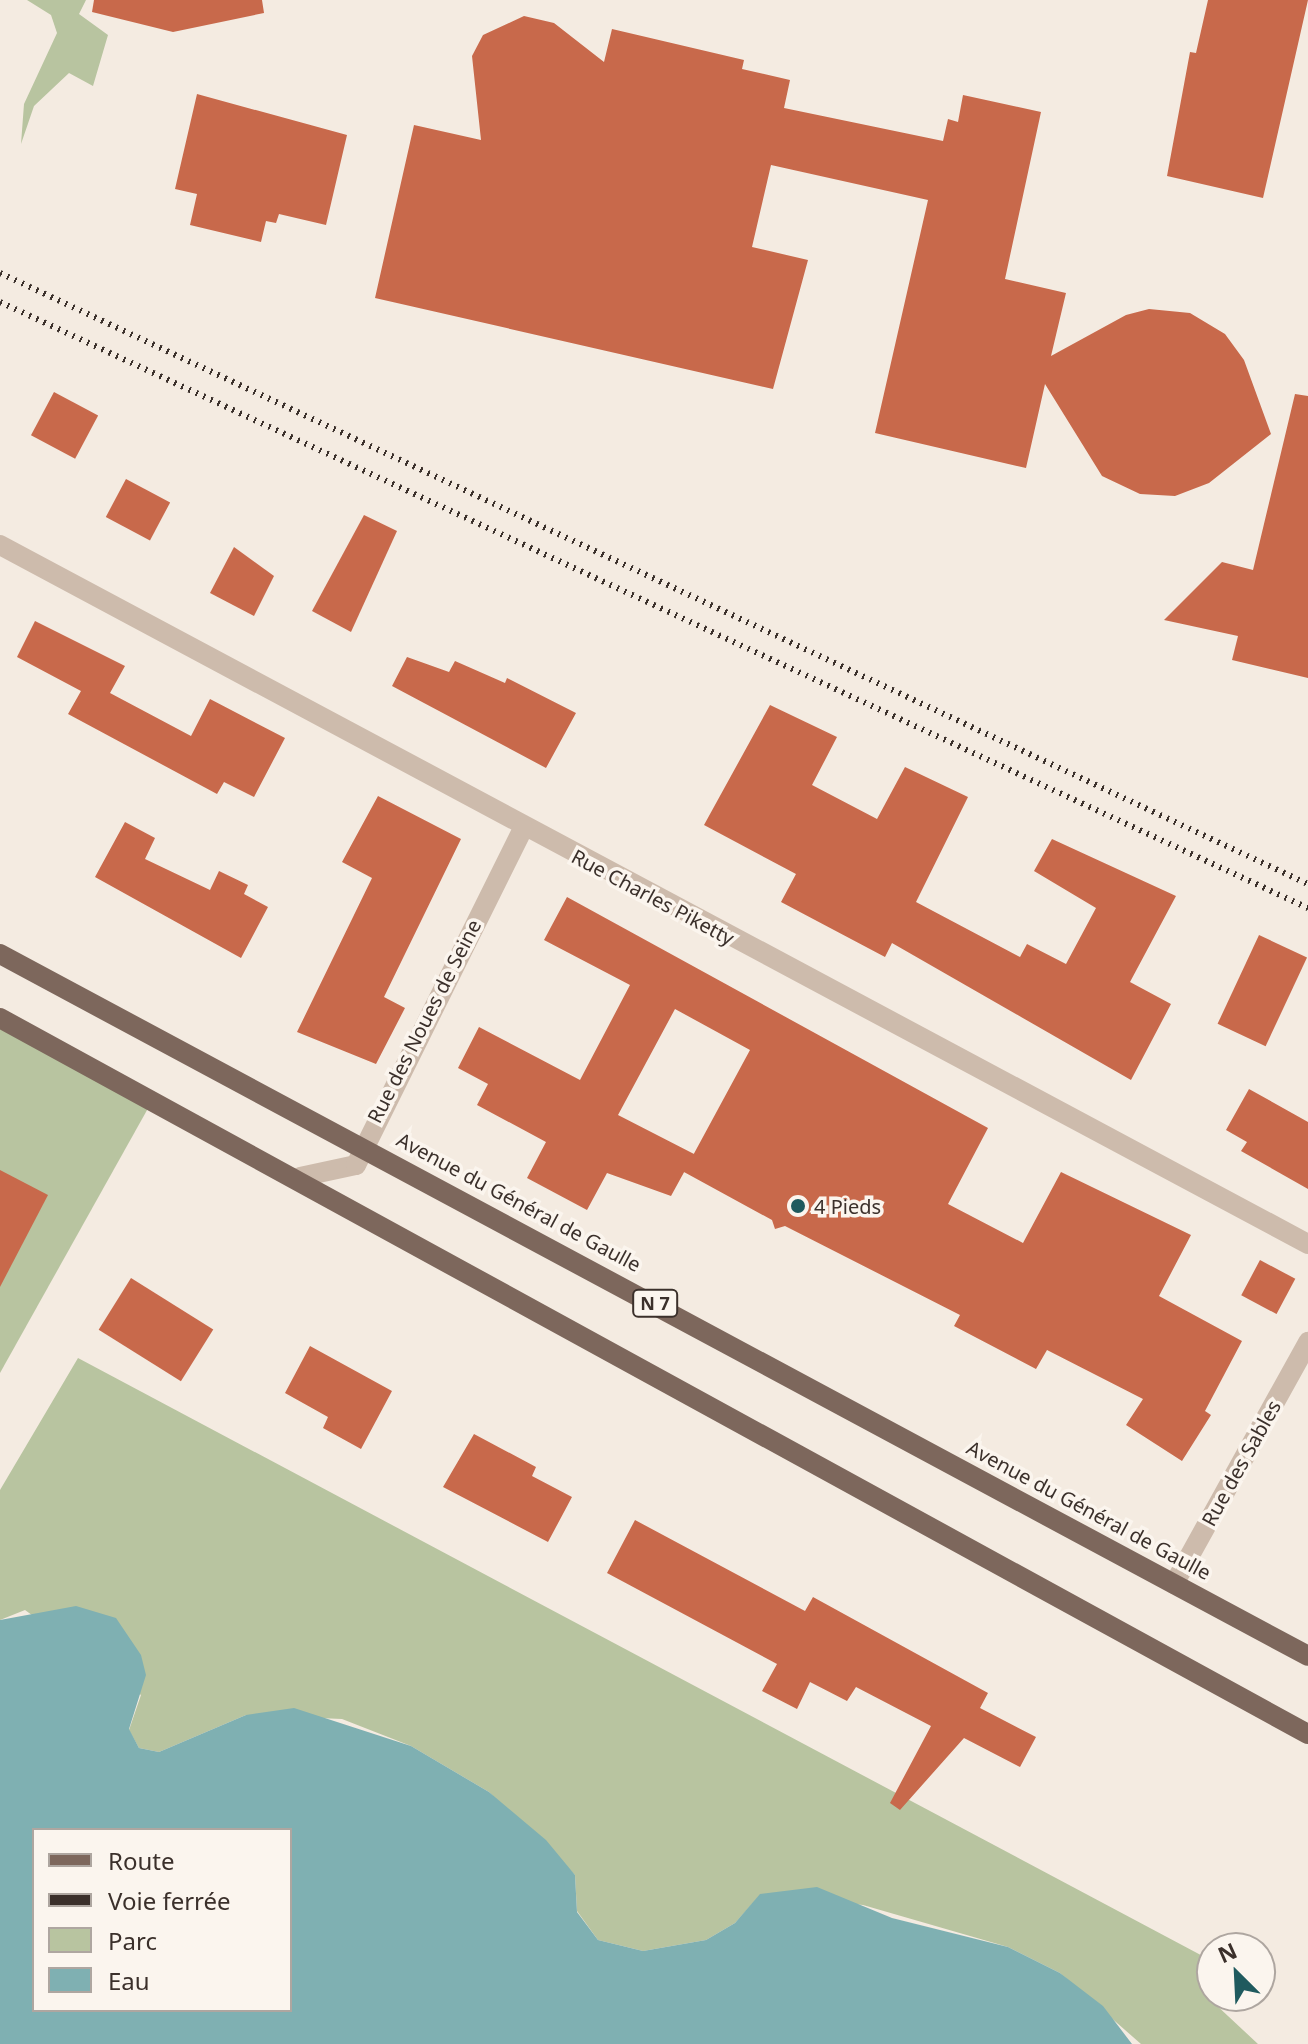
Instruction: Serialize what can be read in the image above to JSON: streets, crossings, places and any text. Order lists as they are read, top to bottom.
{
  "streets": {
    "main road": ["Avenue du Général de Gaulle", "N 7"],
    "street": ["Rue Charles Piketty", "Rue des Noues de Seine", "Rue des Sables"]
  },
  "crossings": [
    ["Rue Charles Piketty", "Rue des Noues de Seine"],
    ["Rue des Noues de Seine", "Avenue du Général de Gaulle"],
    ["Avenue du Général de Gaulle", "Rue des Sables"]
  ],
  "places": ["4 Pieds"],
  "legend": [
    "Route",
    "Voie ferrée",
    "Parc",
    "Eau"
  ],
  "north": "top left"
}
